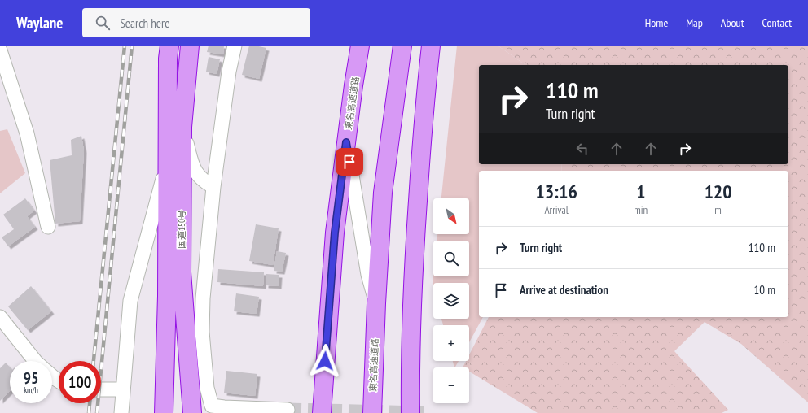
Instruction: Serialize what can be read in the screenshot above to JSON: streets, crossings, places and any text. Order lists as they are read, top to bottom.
{
  "streets": {
    "highway": ["東名高速道路", "国道150号"]
  },
  "north": "bottom right",
  "page": {
    "header": "Waylane",
    "search": "Search here",
    "nav": [
      "Home",
      "Map",
      "About",
      "Contact"
    ],
    "turn": ["110 m", "Turn right"],
    "eta": [
      "13:16",
      "Arrival",
      "1",
      "min",
      "120",
      "m"
    ],
    "map_buttons": ["+", "−"],
    "list": [
      {
        "name": "Turn right",
        "value": "110 m"
      },
      {
        "name": "Arrive at destination",
        "value": "10 m"
      }
    ],
    "speed": "95 km/h",
    "limit": "100"
  }
}
